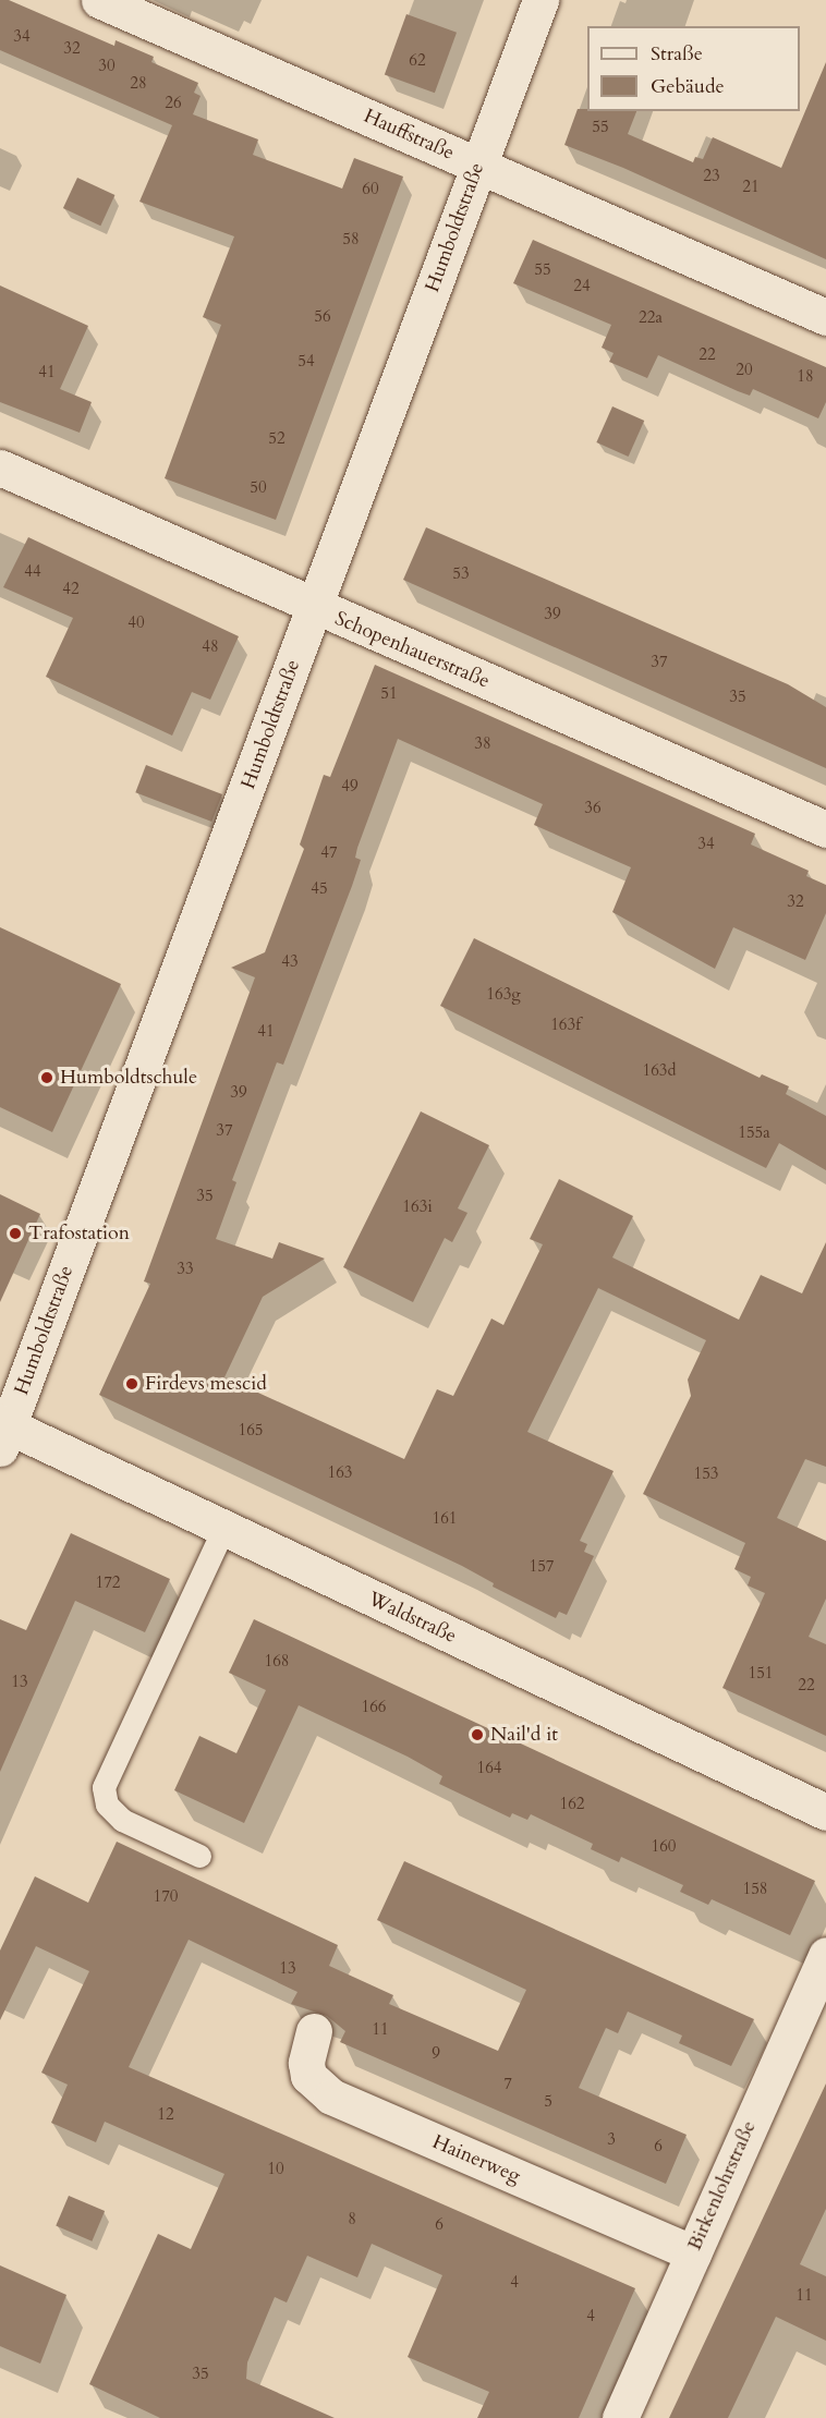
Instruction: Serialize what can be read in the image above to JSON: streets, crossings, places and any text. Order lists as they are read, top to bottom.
{
  "streets": {
    "street": [
      "Hauffstraße",
      "Humboldtstraße",
      "Schopenhauerstraße",
      "Waldstraße",
      "Hainerweg",
      "Birkenlohrstraße"
    ]
  },
  "crossings": [
    ["Hauffstraße", "Humboldtstraße"],
    ["Humboldtstraße", "Schopenhauerstraße"],
    ["Humboldtstraße", "Waldstraße"],
    ["Hainerweg", "Birkenlohrstraße"]
  ],
  "places": [
    "Humboldtschule",
    "Trafostation",
    "Firdevs mescid",
    "Nail'd it"
  ],
  "house_numbers": [
    "34",
    "32",
    "62",
    "30",
    "28",
    "26",
    "55",
    "23",
    "21",
    "60",
    "58",
    "55",
    "24",
    "56",
    "22a",
    "22",
    "54",
    "20",
    "41",
    "18",
    "52",
    "50",
    "44",
    "53",
    "42",
    "39",
    "40",
    "48",
    "37",
    "51",
    "35",
    "38",
    "49",
    "36",
    "34",
    "47",
    "45",
    "32",
    "43",
    "163g",
    "163f",
    "41",
    "163d",
    "39",
    "37",
    "155a",
    "35",
    "163i",
    "33",
    "165",
    "163",
    "153",
    "161",
    "157",
    "172",
    "168",
    "151",
    "13",
    "22",
    "166",
    "164",
    "162",
    "160",
    "158",
    "170",
    "13",
    "11",
    "9",
    "7",
    "5",
    "12",
    "3",
    "6",
    "10",
    "8",
    "6",
    "4",
    "11",
    "4",
    "35"
  ],
  "legend": ["Straße", "Gebäude"]
}
